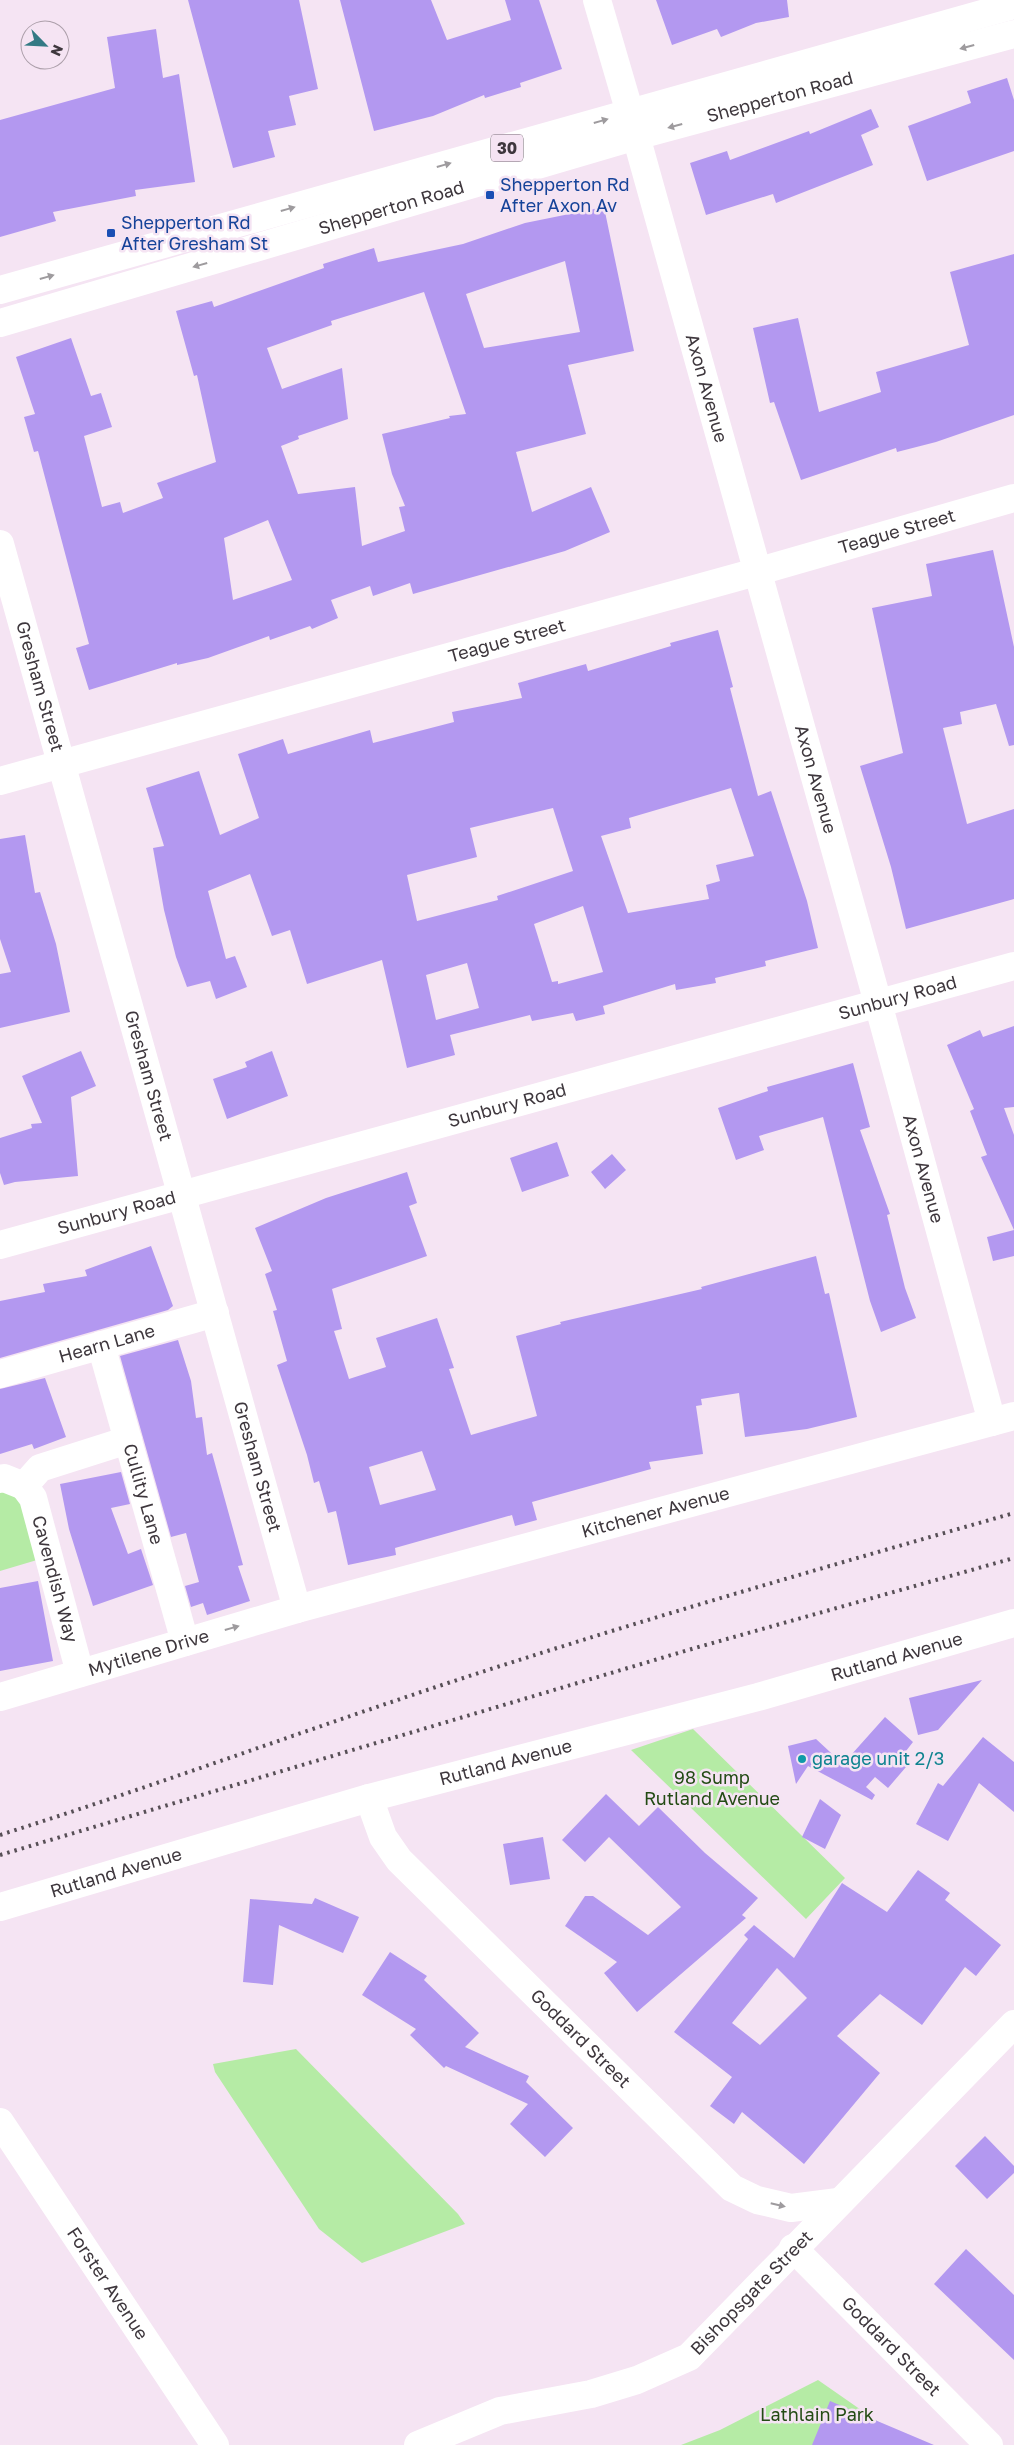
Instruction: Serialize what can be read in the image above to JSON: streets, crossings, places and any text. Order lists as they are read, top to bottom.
{
  "streets": {
    "main road": [
      "Shepperton Road",
      "30",
      "Axon Avenue",
      "Teague Street",
      "Gresham Street",
      "Sunbury Road",
      "Hearn Lane",
      "Cullity Lane",
      "Kitchener Avenue",
      "Cavendish Way",
      "Mytilene Drive",
      "Rutland Avenue",
      "Goddard Street",
      "Forster Avenue",
      "Bishopsgate Street"
    ]
  },
  "crossings": [
    ["Shepperton Road", "Axon Avenue"],
    ["Axon Avenue", "Teague Street"],
    ["Axon Avenue", "Sunbury Road"],
    ["Axon Avenue", "Kitchener Avenue"],
    ["Teague Street", "Gresham Street"],
    ["Gresham Street", "Sunbury Road"],
    ["Gresham Street", "Hearn Lane"],
    ["Gresham Street", "Kitchener Avenue"],
    ["Gresham Street", "Mytilene Drive"],
    ["Hearn Lane", "Cullity Lane"],
    ["Cullity Lane", "Mytilene Drive"],
    ["Kitchener Avenue", "Mytilene Drive"],
    ["Cavendish Way", "Mytilene Drive"],
    ["Rutland Avenue", "Goddard Street"],
    ["Goddard Street", "Bishopsgate Street"]
  ],
  "one_way": ["Mytilene Drive", "Goddard Street"],
  "parks": ["98 Sump Rutland Avenue", "Lathlain Park"],
  "places": {
    "transit": ["Shepperton Rd After Axon Av", "Shepperton Rd After Gresham St"],
    "other": ["garage unit 2/3"]
  },
  "north": "bottom right"
}
